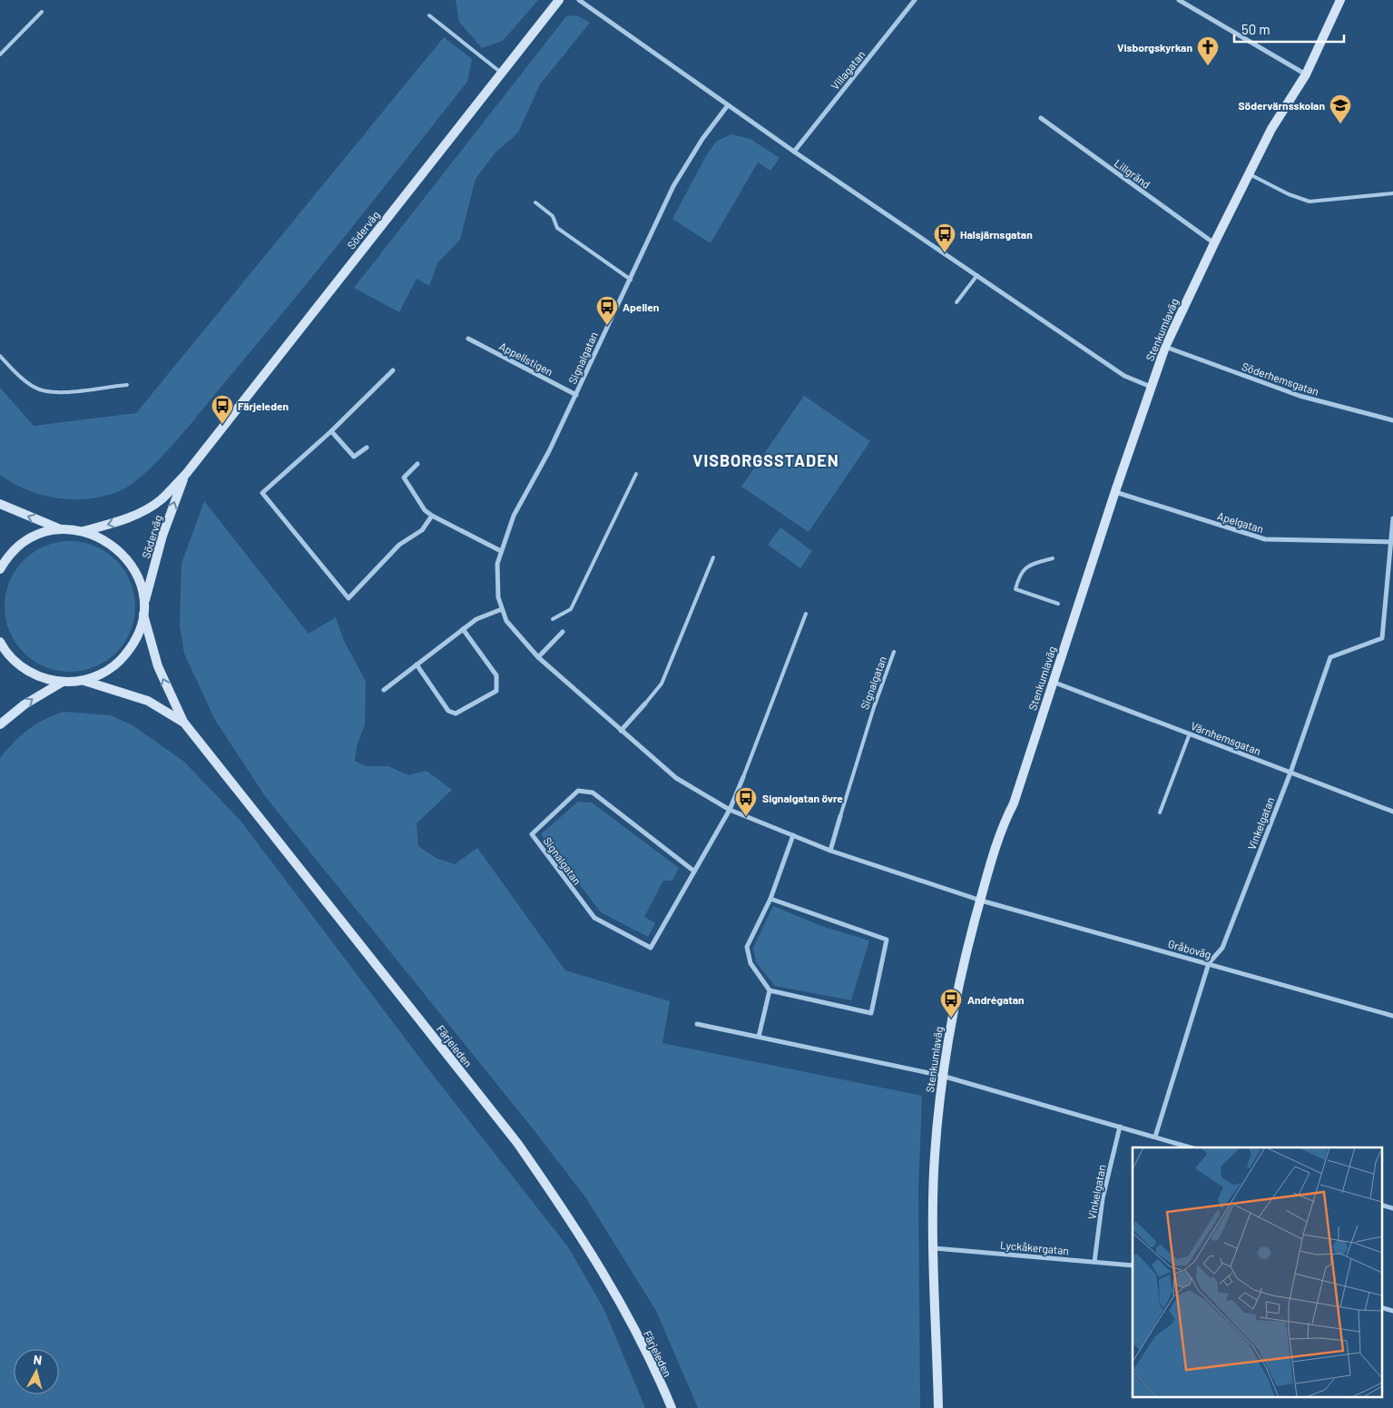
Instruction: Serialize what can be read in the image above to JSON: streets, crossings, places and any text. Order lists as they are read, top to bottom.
{
  "streets": {
    "main road": ["Söderväg", "Stenkumlaväg", "Färjeleden"],
    "street": [
      "Villagatan",
      "Lillgränd",
      "Signalgatan",
      "Appellstigen",
      "Söderhemsgatan",
      "Apelgatan",
      "Värnhemsgatan",
      "Vinkelgatan",
      "Gråboväg",
      "Lyckåkergatan"
    ]
  },
  "crossings": [
    ["Lillgränd", "Stenkumlaväg"],
    ["Söderväg", "Färjeleden"],
    ["Stenkumlaväg", "Signalgatan"],
    ["Stenkumlaväg", "Söderhemsgatan"],
    ["Stenkumlaväg", "Apelgatan"],
    ["Stenkumlaväg", "Värnhemsgatan"],
    ["Stenkumlaväg", "Gråboväg"],
    ["Stenkumlaväg", "Lyckåkergatan"],
    ["Signalgatan", "Appellstigen"],
    ["Signalgatan", "Gråboväg"],
    ["Apelgatan", "Vinkelgatan"],
    ["Värnhemsgatan", "Vinkelgatan"],
    ["Vinkelgatan", "Gråboväg"],
    ["Vinkelgatan", "Lyckåkergatan"]
  ],
  "districts": ["VISBORGSSTADEN"],
  "places": {
    "church": ["Visborgskyrkan"],
    "school or university": ["Södervärnsskolan"],
    "bus stop": [
      "Halsjärnsgatan",
      "Apellen",
      "Färjeleden",
      "Signalgatan övre",
      "Andrégatan"
    ]
  },
  "scale_bar": "50 m",
  "north": "top"
}
